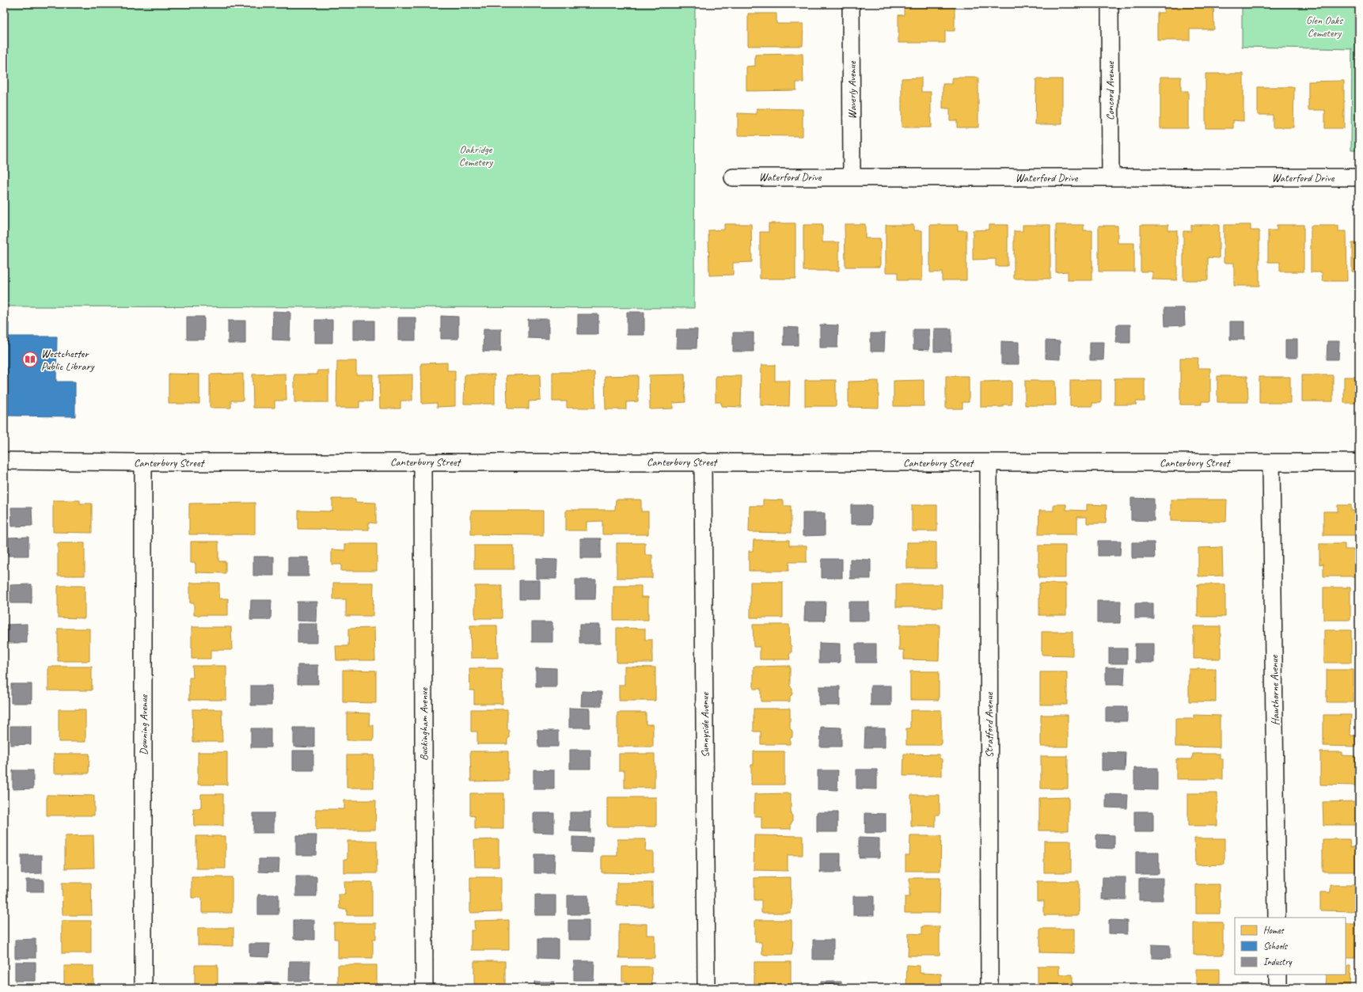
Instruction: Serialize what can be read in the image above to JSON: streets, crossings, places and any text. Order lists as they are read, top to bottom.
{
  "streets": {
    "street": [
      "Waverly Avenue",
      "Concord Avenue",
      "Waterford Drive",
      "Canterbury Street",
      "Hawthorne Avenue",
      "Buckingham Avenue",
      "Downing Avenue",
      "Sunnyside Avenue",
      "Stratford Avenue"
    ]
  },
  "crossings": [
    ["Waverly Avenue", "Waterford Drive"],
    ["Concord Avenue", "Waterford Drive"],
    ["Canterbury Street", "Hawthorne Avenue"],
    ["Canterbury Street", "Buckingham Avenue"],
    ["Canterbury Street", "Downing Avenue"],
    ["Canterbury Street", "Sunnyside Avenue"],
    ["Canterbury Street", "Stratford Avenue"]
  ],
  "parks": ["Glen Oaks Cemetery", "Oakridge Cemetery"],
  "places": {
    "library": ["Westchester Public Library"]
  },
  "legend": ["Homes", "Schools", "Industry"]
}
